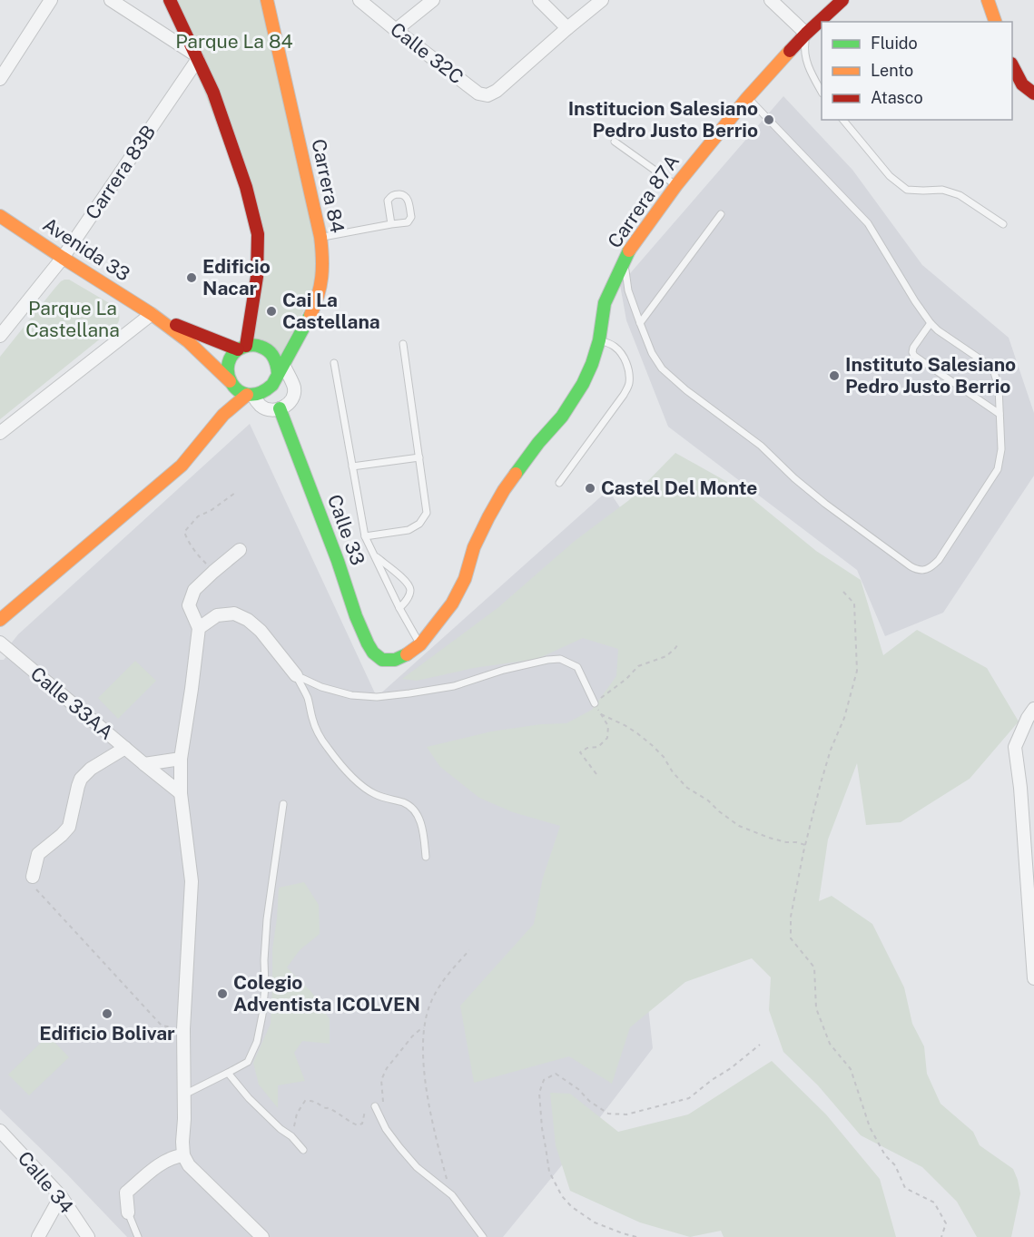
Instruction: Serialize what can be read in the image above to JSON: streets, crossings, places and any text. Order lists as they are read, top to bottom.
{
  "streets": {
    "street": [
      "Calle 32C",
      "Carrera 83B",
      "Carrera 84",
      "Carrera 87A",
      "Avenida 33",
      "Calle 33",
      "Calle 33AA",
      "Calle 34"
    ]
  },
  "crossings": [
    ["Carrera 83B", "Avenida 33"],
    ["Carrera 84", "Avenida 33"],
    ["Carrera 87A", "Calle 33"]
  ],
  "parks": ["Parque La 84", "Parque La Castellana"],
  "places": [
    "Institucion Salesiano Pedro Justo Berrio",
    "Edificio Nacar",
    "Cai La Castellana",
    "Instituto Salesiano Pedro Justo Berrio",
    "Castel Del Monte",
    "Colegio Adventista ICOLVEN",
    "Edificio Bolivar"
  ],
  "legend": ["Fluido", "Lento", "Atasco"]
}
